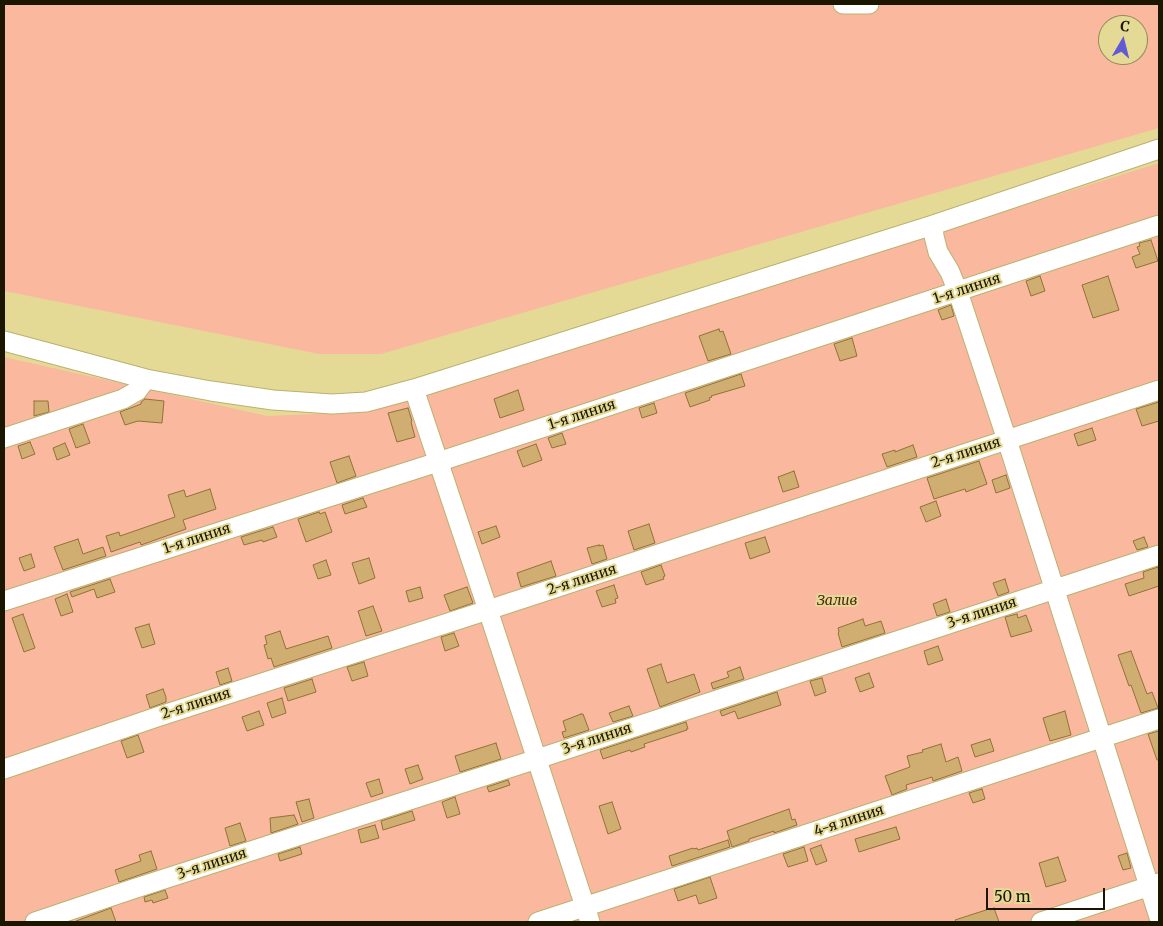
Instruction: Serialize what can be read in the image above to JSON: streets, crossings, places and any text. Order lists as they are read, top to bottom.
{
  "streets": {
    "street": [
      "1-я линия",
      "2-я линия",
      "3-я линия",
      "4-я линия"
    ]
  },
  "parks": ["Залив"],
  "scale_bar": "50 m",
  "north": "top"
}
